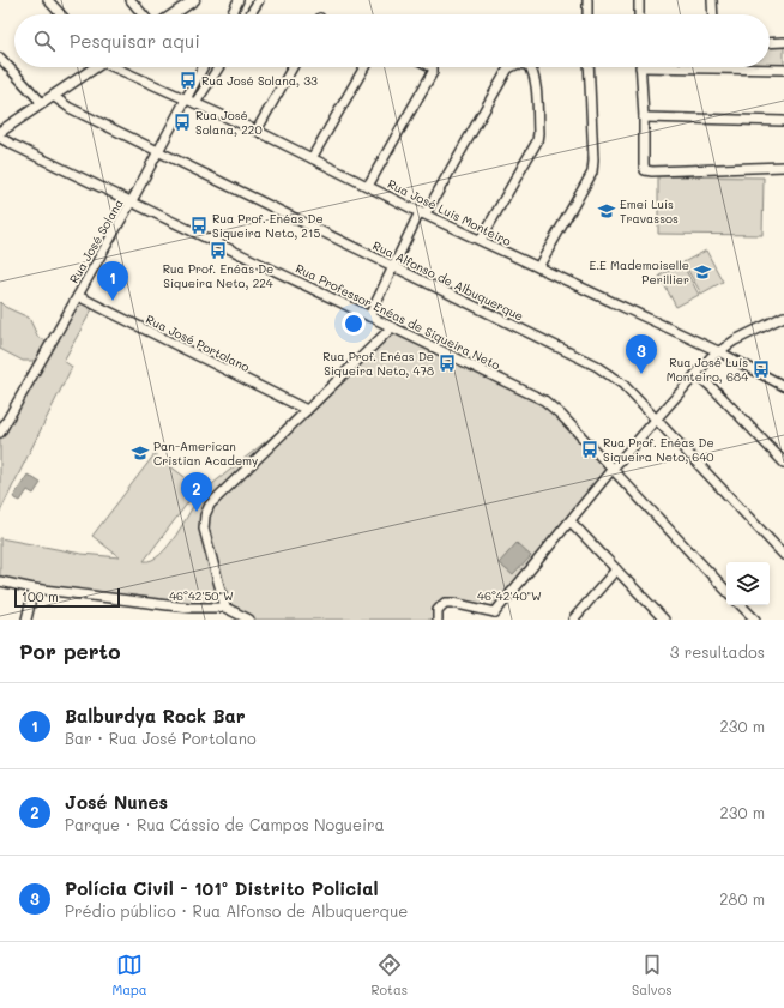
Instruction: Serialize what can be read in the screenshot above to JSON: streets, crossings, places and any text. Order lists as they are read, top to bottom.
{
  "streets": {
    "street": [
      "Rua José Luis Monteiro",
      "Rua José Solana",
      "Rua Alfonso de Albuquerque",
      "Rua Professor Enéas de Siqueira Neto",
      "Rua José Portolano"
    ]
  },
  "crossings": [
    ["Rua José Luis Monteiro", "Rua José Solana"],
    ["Rua José Solana", "Rua Alfonso de Albuquerque"],
    ["Rua José Solana", "Rua Professor Enéas de Siqueira Neto"],
    ["Rua José Solana", "Rua José Portolano"]
  ],
  "places": {
    "bus stop": [
      "Rua José Solana, 33",
      "Rua José Solana, 220",
      "Rua Prof. Enéas De Siqueira Neto, 215",
      "Rua Prof. Enéas De Siqueira Neto, 224",
      "Rua Prof. Enéas De Siqueira Neto, 478",
      "Rua José Luís Monteiro, 684",
      "Rua Prof. Enéas De Siqueira Neto, 640"
    ],
    "school or university": ["Emei Luis Travassos", "E.E Mademoiselle Perillier", "Pan-American Cristian Academy"]
  },
  "scale_bar": "100 m",
  "page": {
    "search": "Pesquisar aqui",
    "pins": ["1", "3", "2"],
    "scale": "100 m",
    "heading": ["Por perto", "3 resultados"],
    "list": [
      {
        "mark": "1",
        "name": "Balburdya Rock Bar",
        "note": "Bar · Rua José Portolano",
        "value": "230 m"
      },
      {
        "mark": "2",
        "name": "José Nunes",
        "note": "Parque · Rua Cássio de Campos Nogueira",
        "value": "230 m"
      },
      {
        "mark": "3",
        "name": "Polícia Civil - 101º Distrito Policial",
        "note": "Prédio público · Rua Alfonso de Albuquerque",
        "value": "280 m"
      }
    ],
    "nav": ["Mapa", "Rotas", "Salvos"]
  },
  "coordinates": ["46°42'50\"W", "46°42'40\"W"]
}
